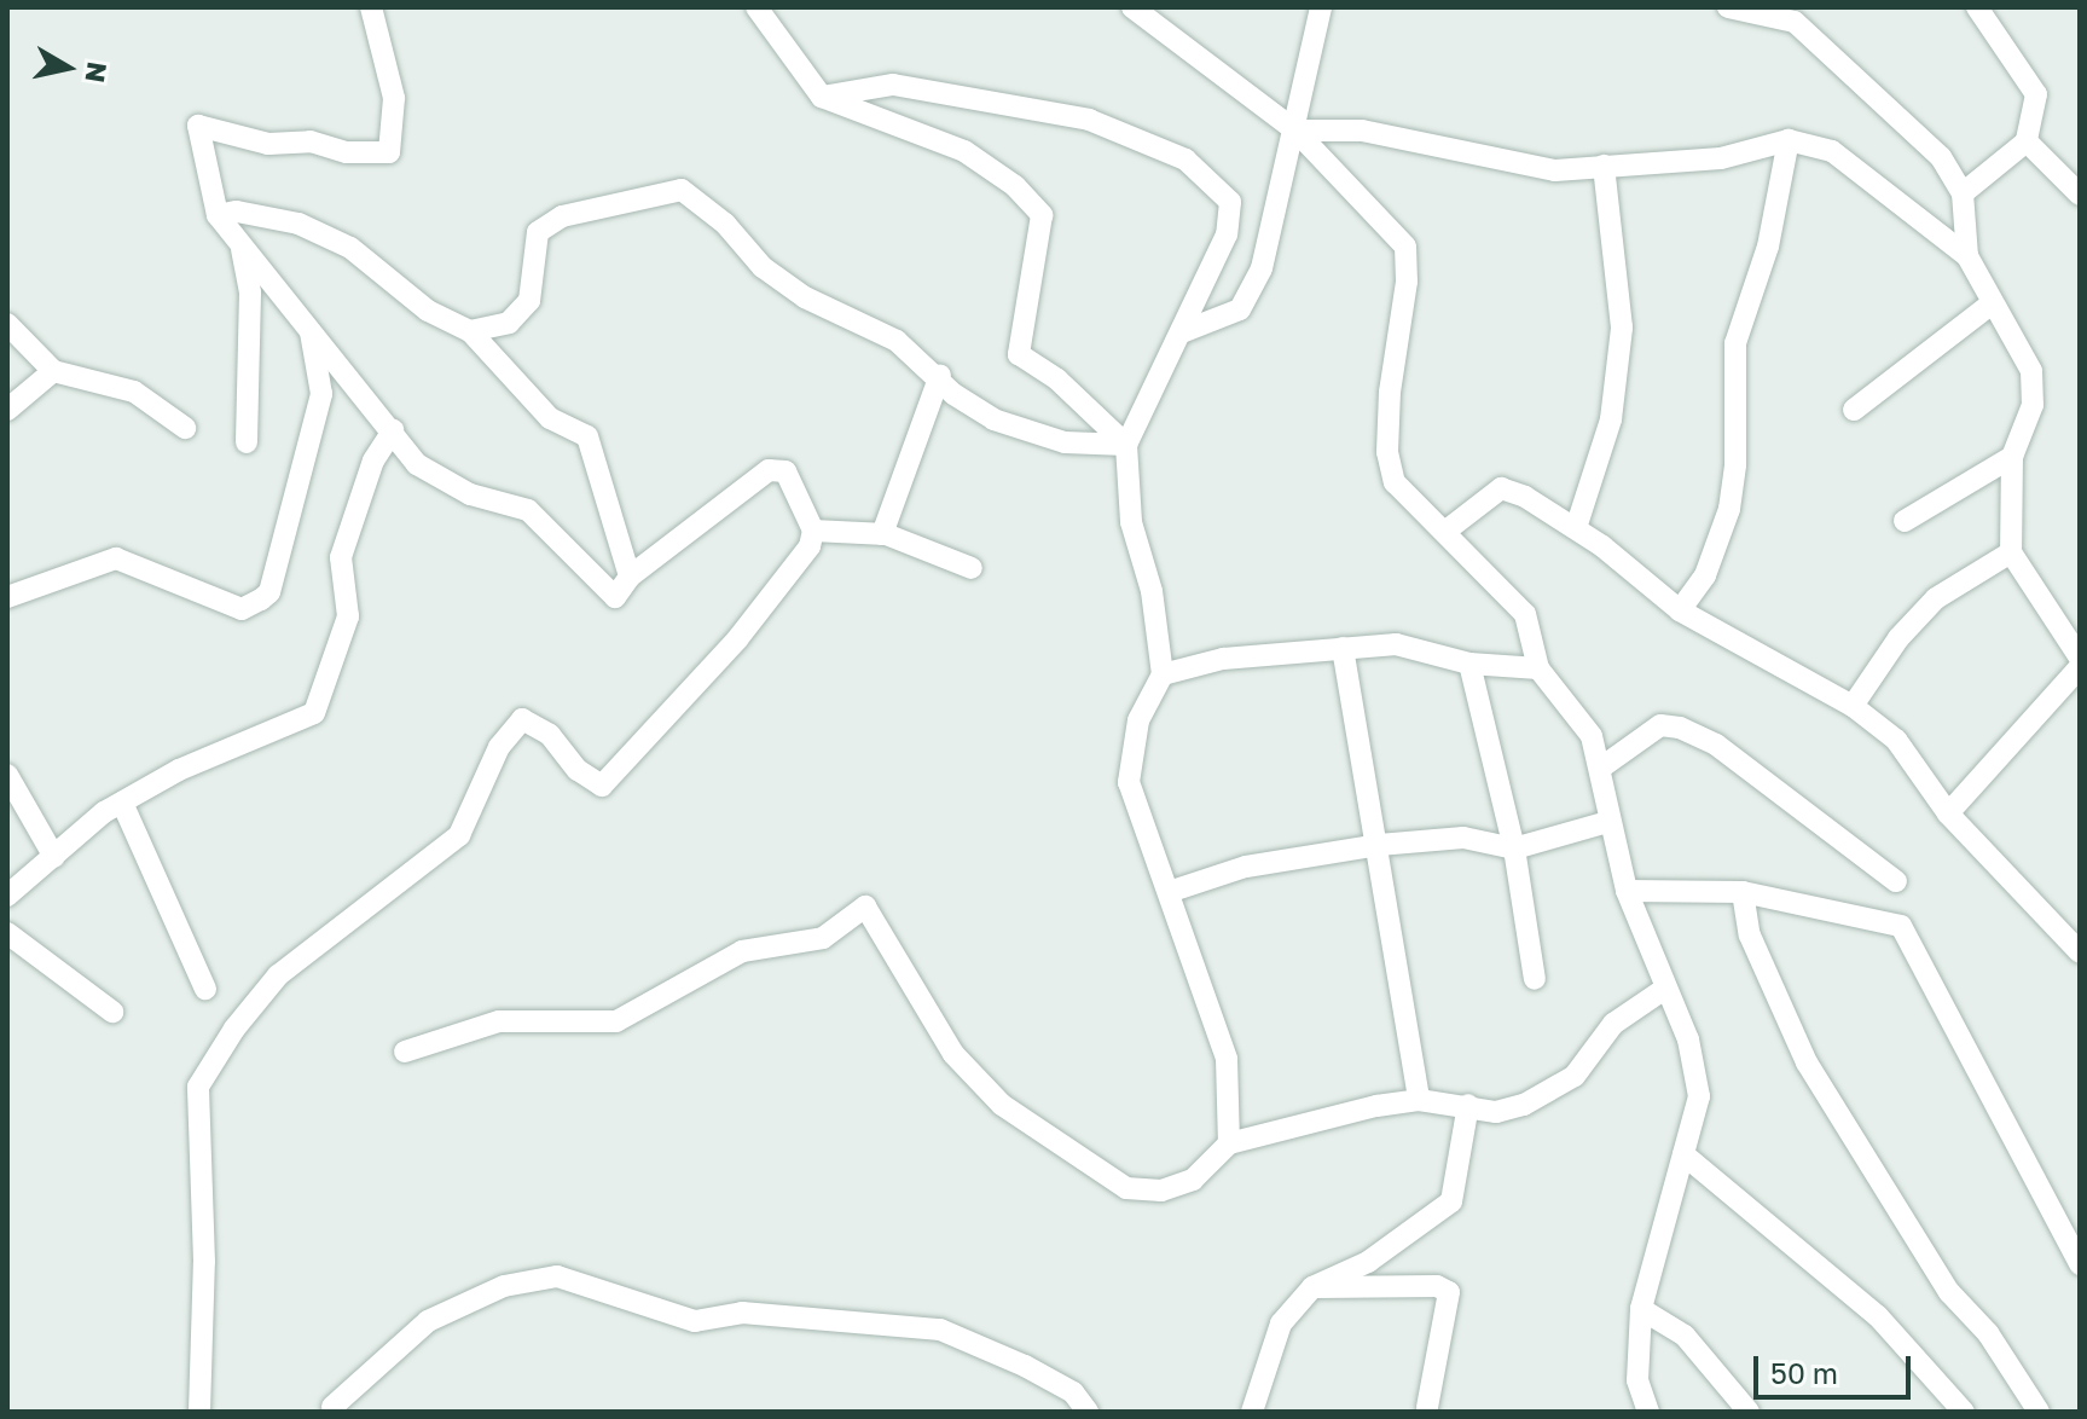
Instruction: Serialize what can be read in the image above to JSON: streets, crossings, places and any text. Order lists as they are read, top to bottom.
{
  "scale_bar": "50 m",
  "north": "right"
}
